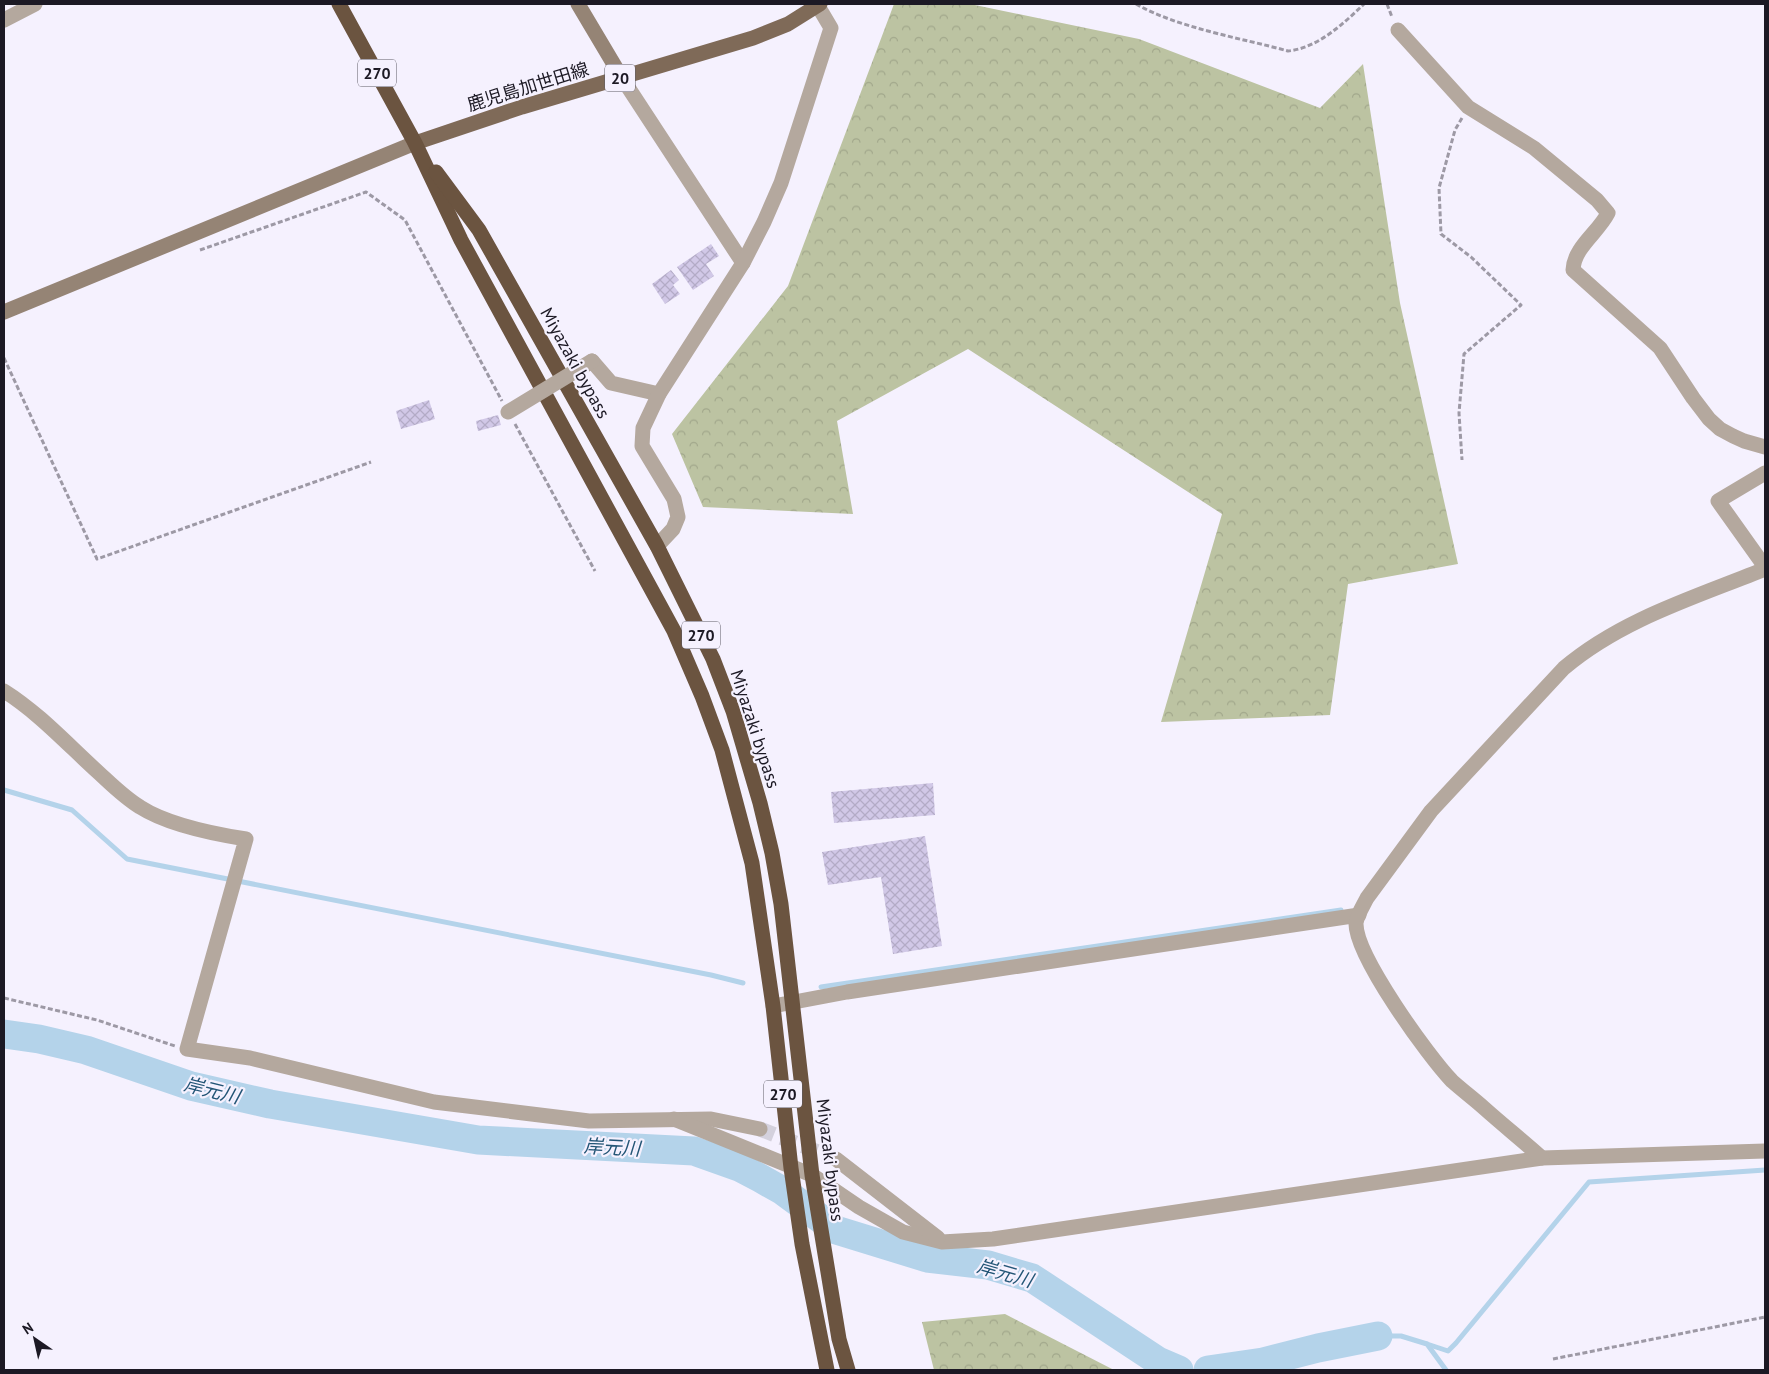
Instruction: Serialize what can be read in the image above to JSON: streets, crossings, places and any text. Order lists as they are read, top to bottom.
{
  "streets": {
    "highway": ["270", "Miyazaki bypass"],
    "main road": ["20", "鹿児島加世田線"]
  },
  "crossings": [
    ["鹿児島加世田線", "Miyazaki bypass"]
  ],
  "water": ["岸元川"],
  "north": "top left"
}
